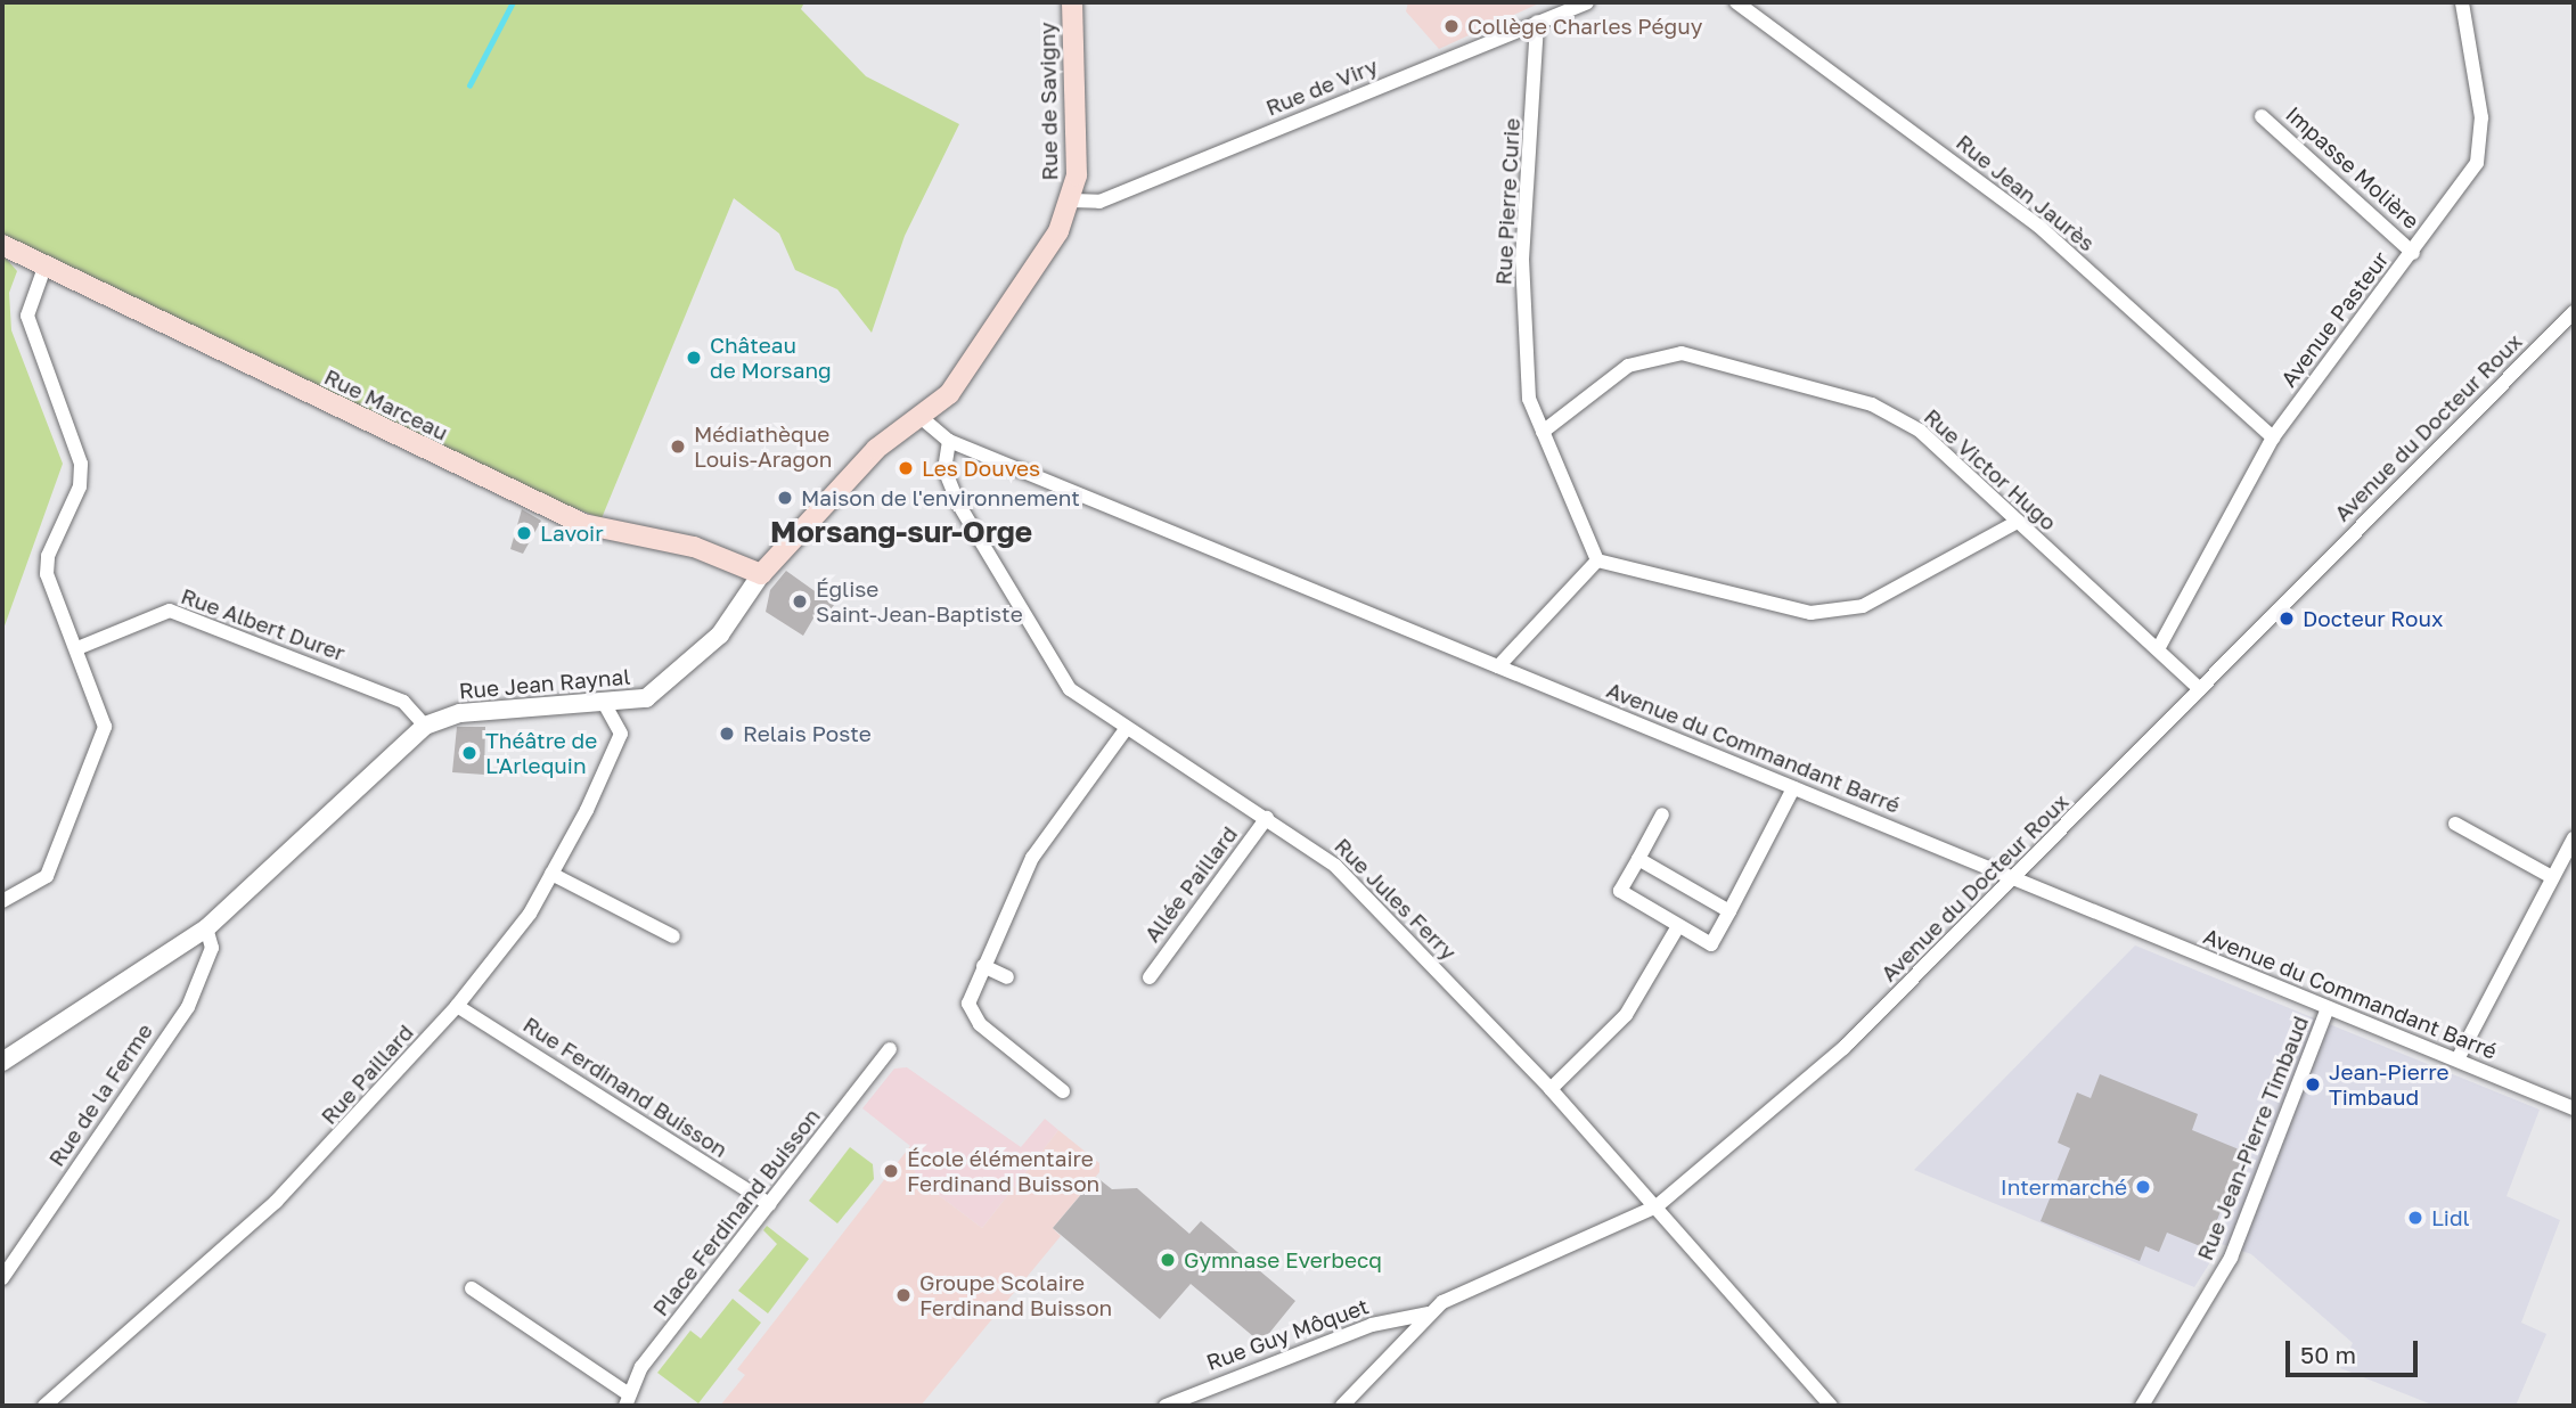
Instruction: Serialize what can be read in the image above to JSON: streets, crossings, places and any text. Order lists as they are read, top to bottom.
{
  "streets": {
    "main road": ["Rue de Savigny", "Rue Marceau", "Rue Jean Raynal"],
    "street": [
      "Rue de Viry",
      "Impasse Molière",
      "Rue Jean Jaurès",
      "Rue Pierre Curie",
      "Avenue Pasteur",
      "Avenue du Docteur Roux",
      "Rue Victor Hugo",
      "Rue Albert Durer",
      "Avenue du Commandant Barré",
      "Allée Paillard",
      "Rue Jules Ferry",
      "Rue Paillard",
      "Rue Ferdinand Buisson",
      "Rue de la Ferme",
      "Rue Jean-Pierre Timbaud",
      "Place Ferdinand Buisson",
      "Rue Guy Môquet"
    ]
  },
  "crossings": [
    ["Rue de Viry", "Rue de Savigny"],
    ["Rue de Viry", "Rue Pierre Curie"],
    ["Rue de Viry", "Rue Jean Raynal"],
    ["Rue de Savigny", "Rue Jean Raynal"],
    ["Impasse Molière", "Avenue Pasteur"],
    ["Rue Jean Jaurès", "Avenue Pasteur"],
    ["Rue Pierre Curie", "Rue Victor Hugo"],
    ["Avenue Pasteur", "Rue Victor Hugo"],
    ["Rue Marceau", "Rue Jean Raynal"],
    ["Avenue du Docteur Roux", "Rue Victor Hugo"],
    ["Avenue du Docteur Roux", "Avenue du Commandant Barré"],
    ["Avenue du Docteur Roux", "Rue Jules Ferry"],
    ["Avenue du Docteur Roux", "Rue Guy Môquet"],
    ["Rue Albert Durer", "Rue Jean Raynal"],
    ["Rue Jean Raynal", "Avenue du Commandant Barré"],
    ["Rue Jean Raynal", "Rue Paillard"],
    ["Rue Jean Raynal", "Rue de la Ferme"],
    ["Avenue du Commandant Barré", "Rue Jules Ferry"],
    ["Avenue du Commandant Barré", "Rue Jean-Pierre Timbaud"],
    ["Allée Paillard", "Rue Jules Ferry"],
    ["Rue Paillard", "Rue Ferdinand Buisson"],
    ["Rue Ferdinand Buisson", "Place Ferdinand Buisson"]
  ],
  "districts": ["Morsang-sur-Orge"],
  "places": [
    "Collège Charles Péguy",
    "Château de Morsang",
    "Médiathèque Louis-Aragon",
    "Les Douves",
    "Maison de l'environnement",
    "Lavoir",
    "Église Saint-Jean-Baptiste",
    "Docteur Roux",
    "Relais Poste",
    "Théâtre de L'Arlequin",
    "Jean-Pierre Timbaud",
    "École élémentaire Ferdinand Buisson",
    "Intermarché",
    "Lidl",
    "Gymnase Everbecq",
    "Groupe Scolaire Ferdinand Buisson"
  ],
  "scale_bar": "50 m"
}
